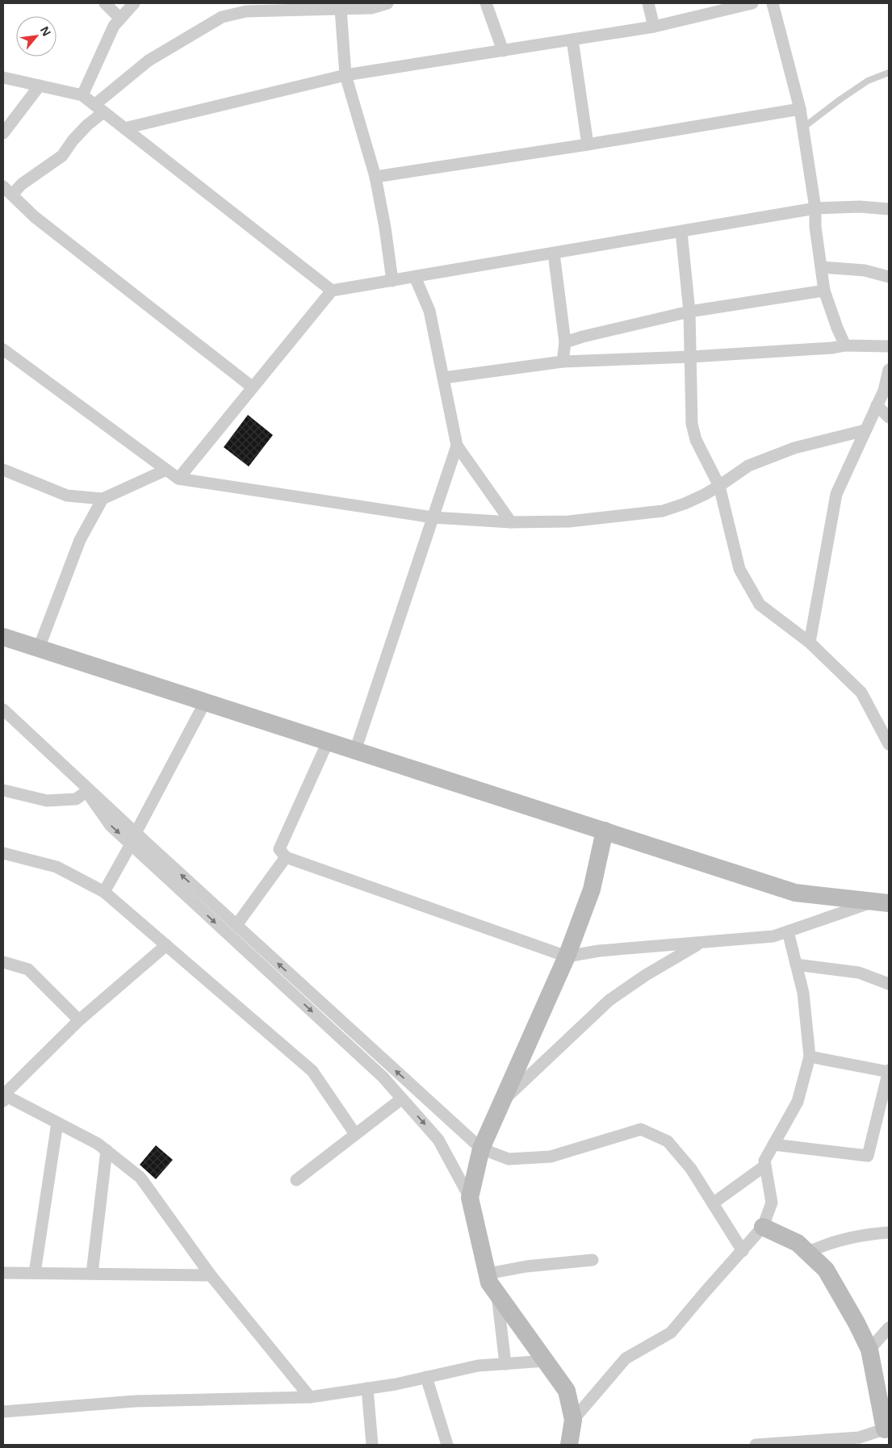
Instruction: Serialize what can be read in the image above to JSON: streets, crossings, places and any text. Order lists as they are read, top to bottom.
{
  "north": "top right"
}
